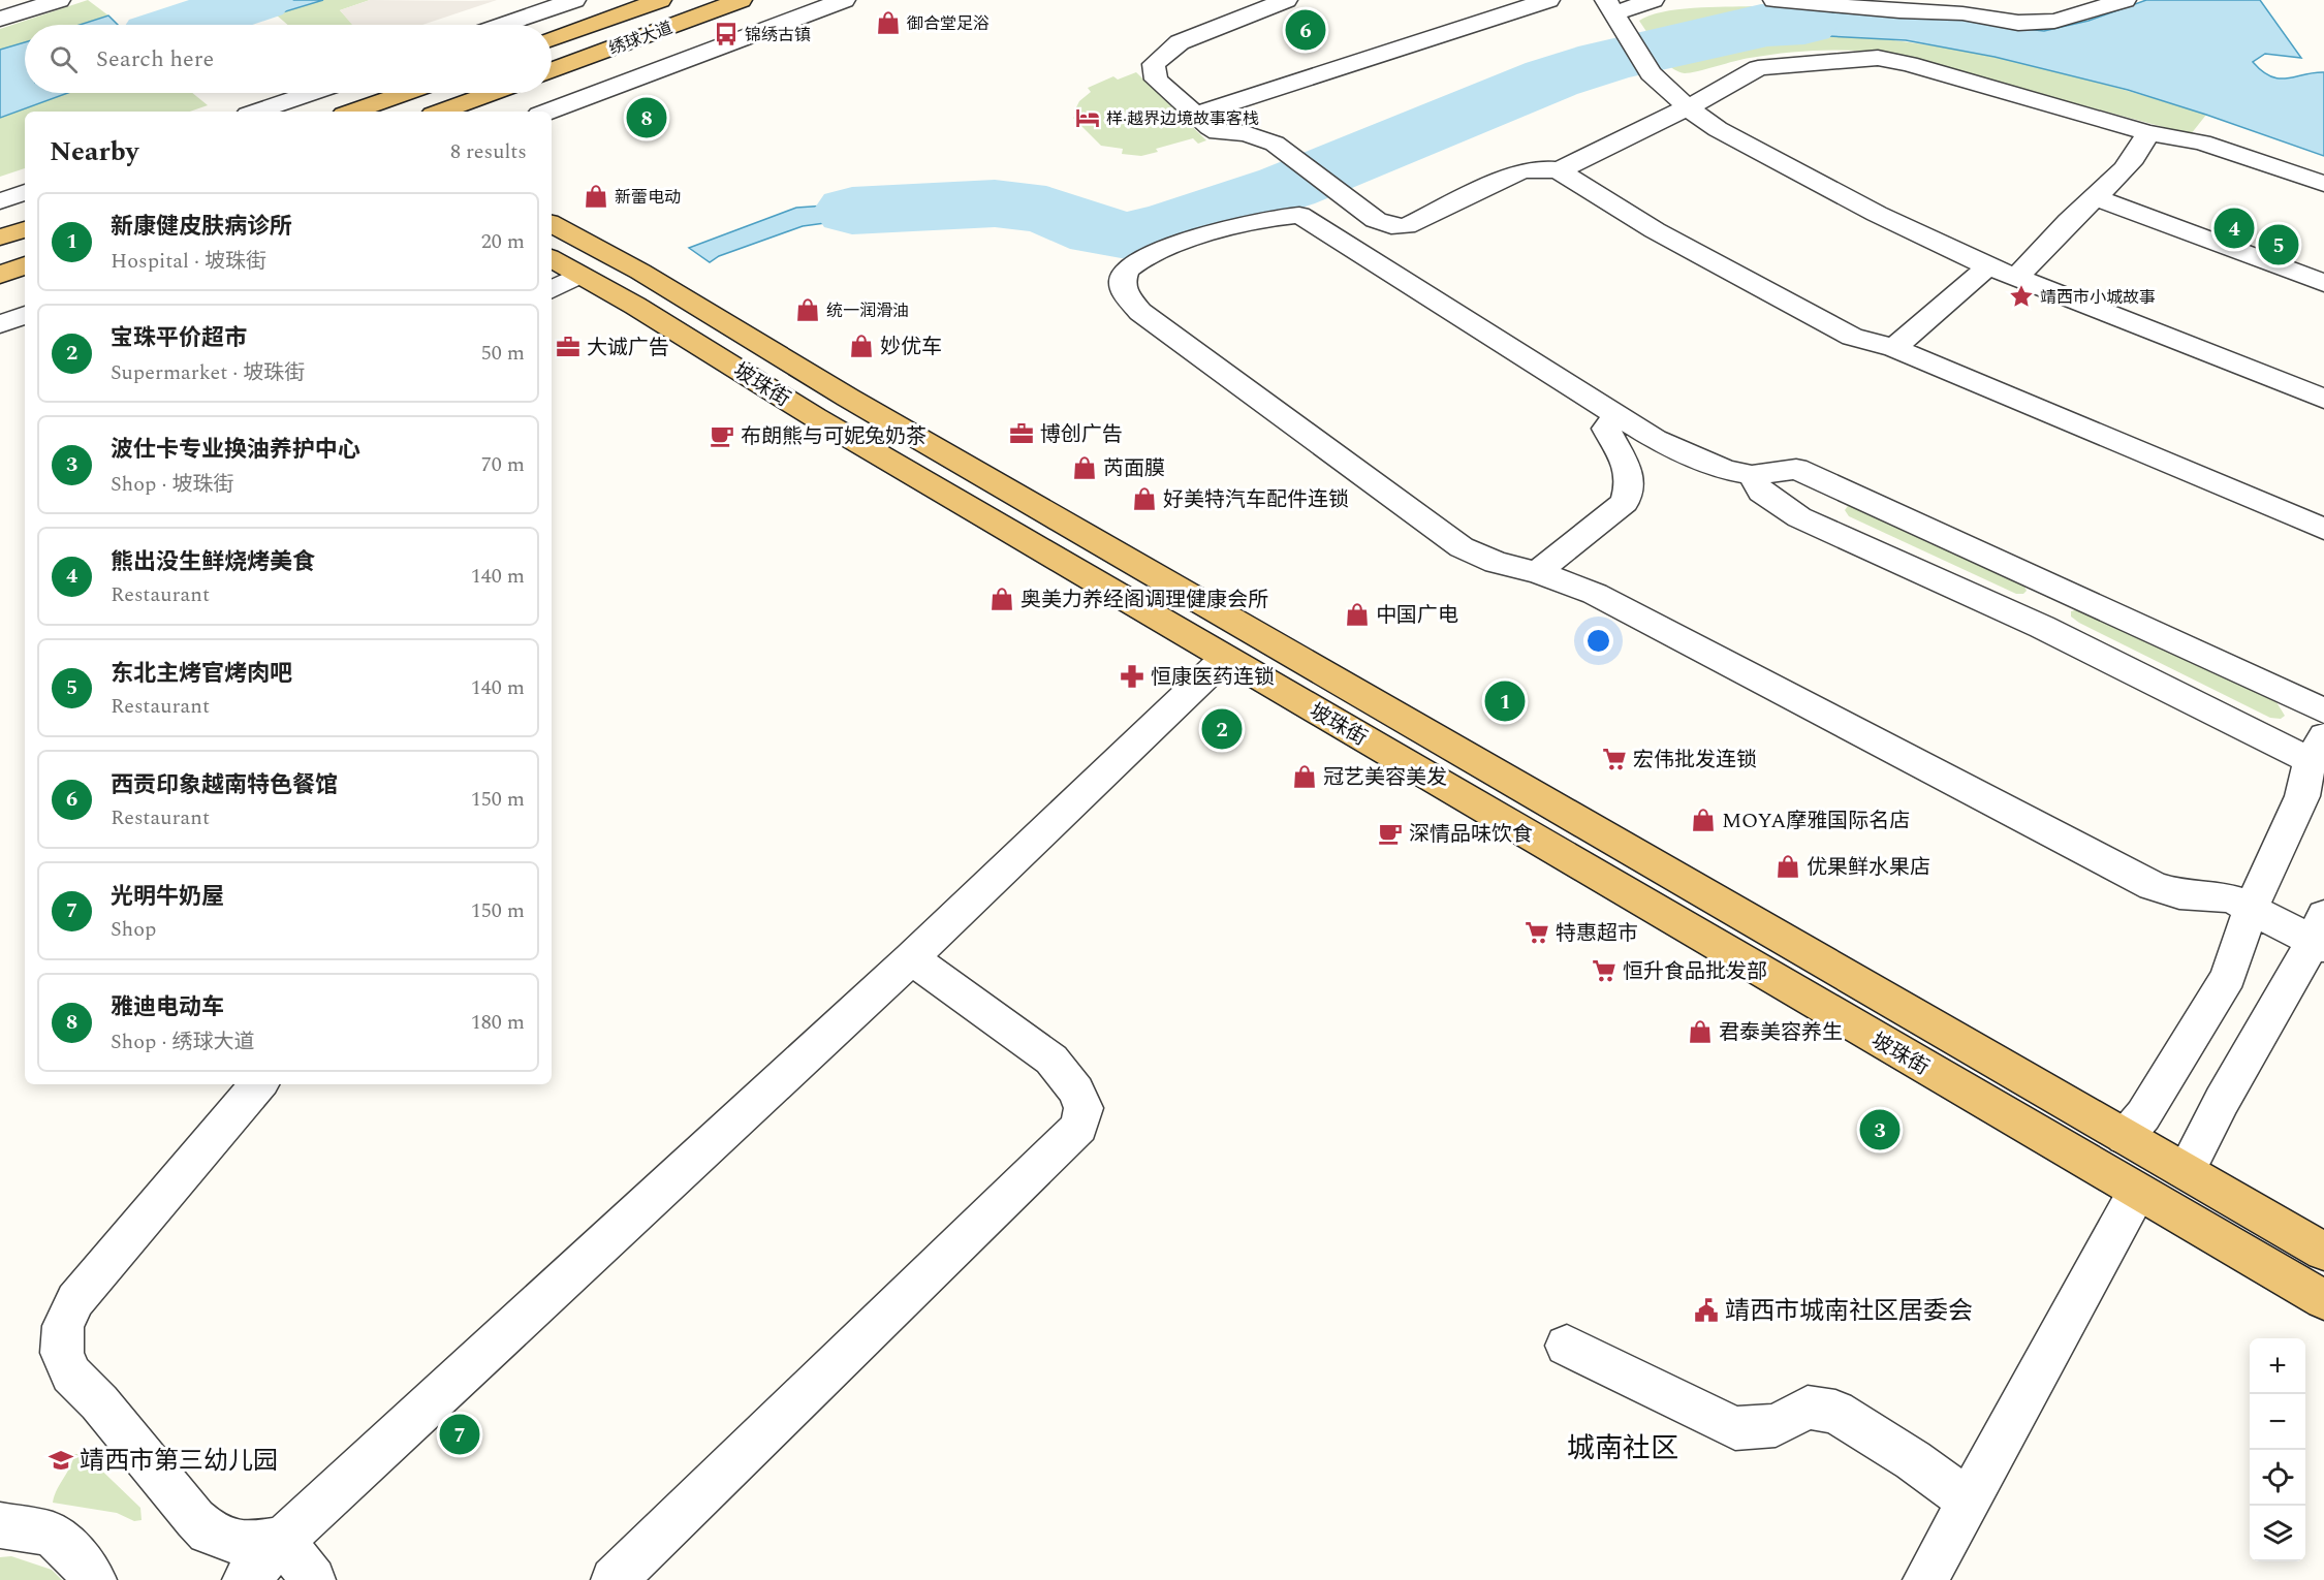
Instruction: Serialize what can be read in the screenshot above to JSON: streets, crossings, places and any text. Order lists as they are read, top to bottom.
{
  "streets": {
    "main road": ["绣球大道", "坡珠街"]
  },
  "districts": ["城南社区"],
  "places": {
    "shop": [
      "御合堂足浴",
      "新蕾电动",
      "统一润滑油",
      "妙优车",
      "芮面膜",
      "好美特汽车配件连锁",
      "奥美力养经阁调理健康会所",
      "中国广电",
      "冠艺美容美发",
      "MOYA摩雅国际名店",
      "优果鲜水果店",
      "君泰美容养生"
    ],
    "bus stop": ["锦绣古镇"],
    "hotel": ["样·越界边境故事客栈"],
    "place": ["靖西市小城故事"],
    "office": ["大诚广告", "博创广告"],
    "cafe": ["布朗熊与可妮兔奶茶", "深情品味饮食"],
    "pharmacy": ["恒康医药连锁"],
    "supermarket": ["宏伟批发连锁", "特惠超市", "恒升食品批发部"],
    "public building": ["靖西市城南社区居委会"],
    "school or university": ["靖西市第三幼儿园"]
  },
  "page": {
    "pins": [
      "6",
      "8",
      "4",
      "5",
      "1",
      "2",
      "3",
      "7"
    ],
    "search": "Search here",
    "heading": ["Nearby", "8 results"],
    "list": [
      {
        "mark": "1",
        "name": "新康健皮肤病诊所",
        "note": "Hospital · 坡珠街",
        "value": "20 m"
      },
      {
        "mark": "2",
        "name": "宝珠平价超市",
        "note": "Supermarket · 坡珠街",
        "value": "50 m"
      },
      {
        "mark": "3",
        "name": "波仕卡专业换油养护中心",
        "note": "Shop · 坡珠街",
        "value": "70 m"
      },
      {
        "mark": "4",
        "name": "熊出没生鲜烧烤美食",
        "note": "Restaurant",
        "value": "140 m"
      },
      {
        "mark": "5",
        "name": "东北主烤官烤肉吧",
        "note": "Restaurant",
        "value": "140 m"
      },
      {
        "mark": "6",
        "name": "西贡印象越南特色餐馆",
        "note": "Restaurant",
        "value": "150 m"
      },
      {
        "mark": "7",
        "name": "光明牛奶屋",
        "note": "Shop",
        "value": "150 m"
      },
      {
        "mark": "8",
        "name": "雅迪电动车",
        "note": "Shop · 绣球大道",
        "value": "180 m"
      }
    ],
    "map_buttons": ["+", "−"]
  }
}
